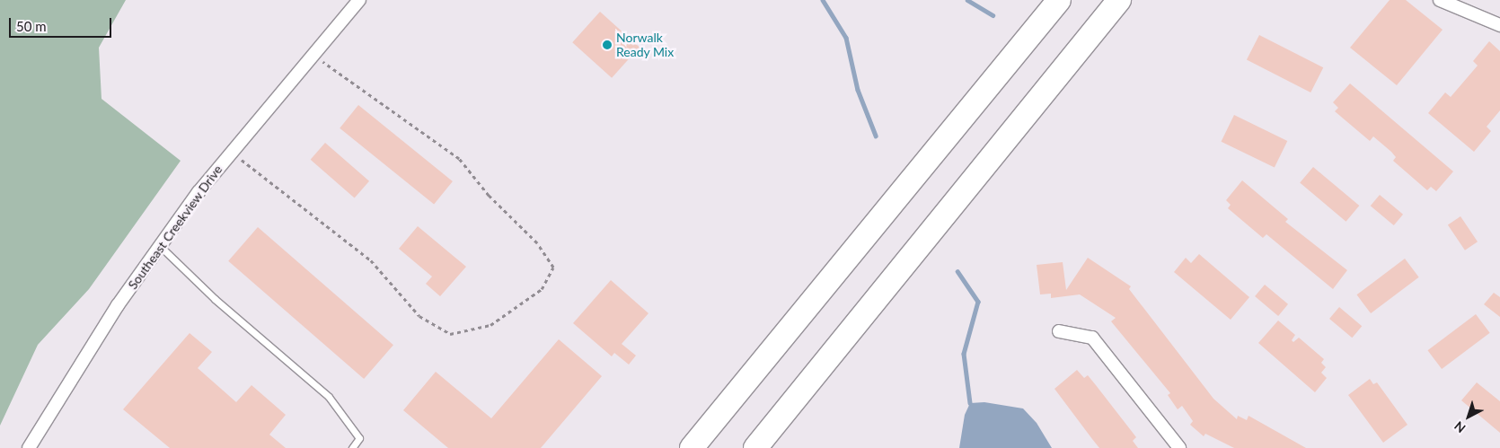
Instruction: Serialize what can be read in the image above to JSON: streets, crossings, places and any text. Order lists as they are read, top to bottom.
{
  "streets": {
    "street": ["Southeast Creekview Drive"]
  },
  "places": ["Norwalk Ready Mix"],
  "scale_bar": "50 m",
  "north": "bottom left"
}
